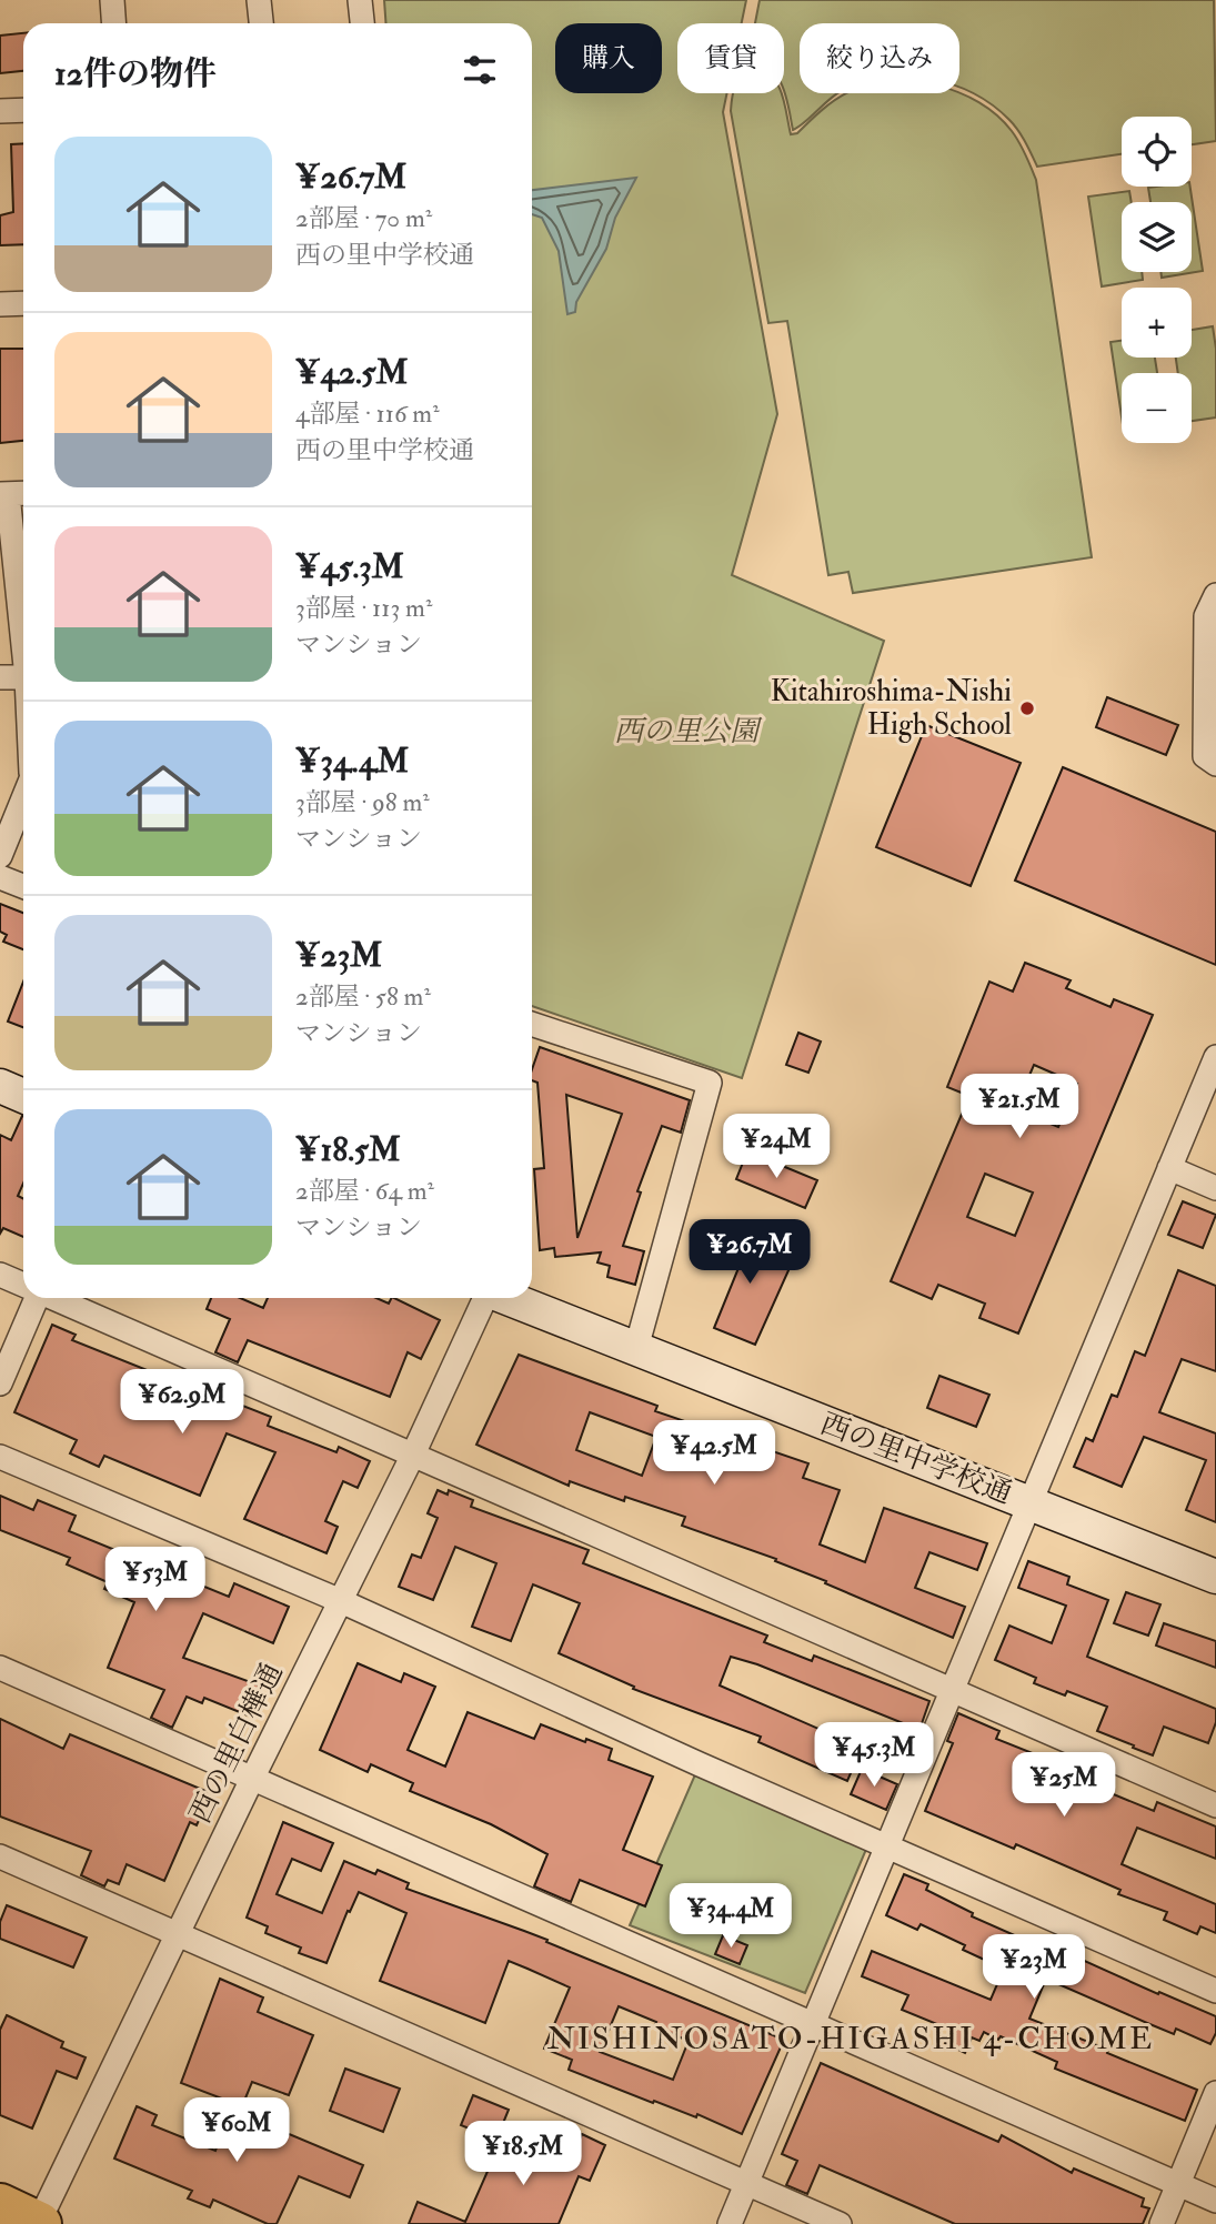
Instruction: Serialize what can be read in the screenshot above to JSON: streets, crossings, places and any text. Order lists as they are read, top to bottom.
{
  "streets": {
    "street": ["西の里中学校通", "西の里白樺通"]
  },
  "districts": ["NISHINOSATO-HIGASHI 4-CHOME"],
  "parks": ["西の里公園"],
  "places": ["Kitahiroshima-Nishi High School"],
  "page": {
    "chip": ["購入", "賃貸", "絞り込み"],
    "heading": "12件の物件",
    "map_buttons": ["+", "−"],
    "list": [
      {
        "name": "¥26.7M",
        "note": "2部屋 · 70 m² · 西の里中学校通"
      },
      {
        "name": "¥42.5M",
        "note": "4部屋 · 116 m² · 西の里中学校通"
      },
      {
        "name": "¥45.3M",
        "note": "3部屋 · 113 m² · マンション"
      },
      {
        "name": "¥34.4M",
        "note": "3部屋 · 98 m² · マンション"
      },
      {
        "name": "¥23M",
        "note": "2部屋 · 58 m² · マンション"
      },
      {
        "name": "¥18.5M",
        "note": "2部屋 · 64 m² · マンション"
      }
    ],
    "price": [
      "¥21.5M",
      "¥24M",
      "¥26.7M",
      "¥62.9M",
      "¥42.5M",
      "¥53M",
      "¥45.3M",
      "¥25M",
      "¥34.4M",
      "¥23M",
      "¥60M",
      "¥18.5M"
    ]
  }
}
